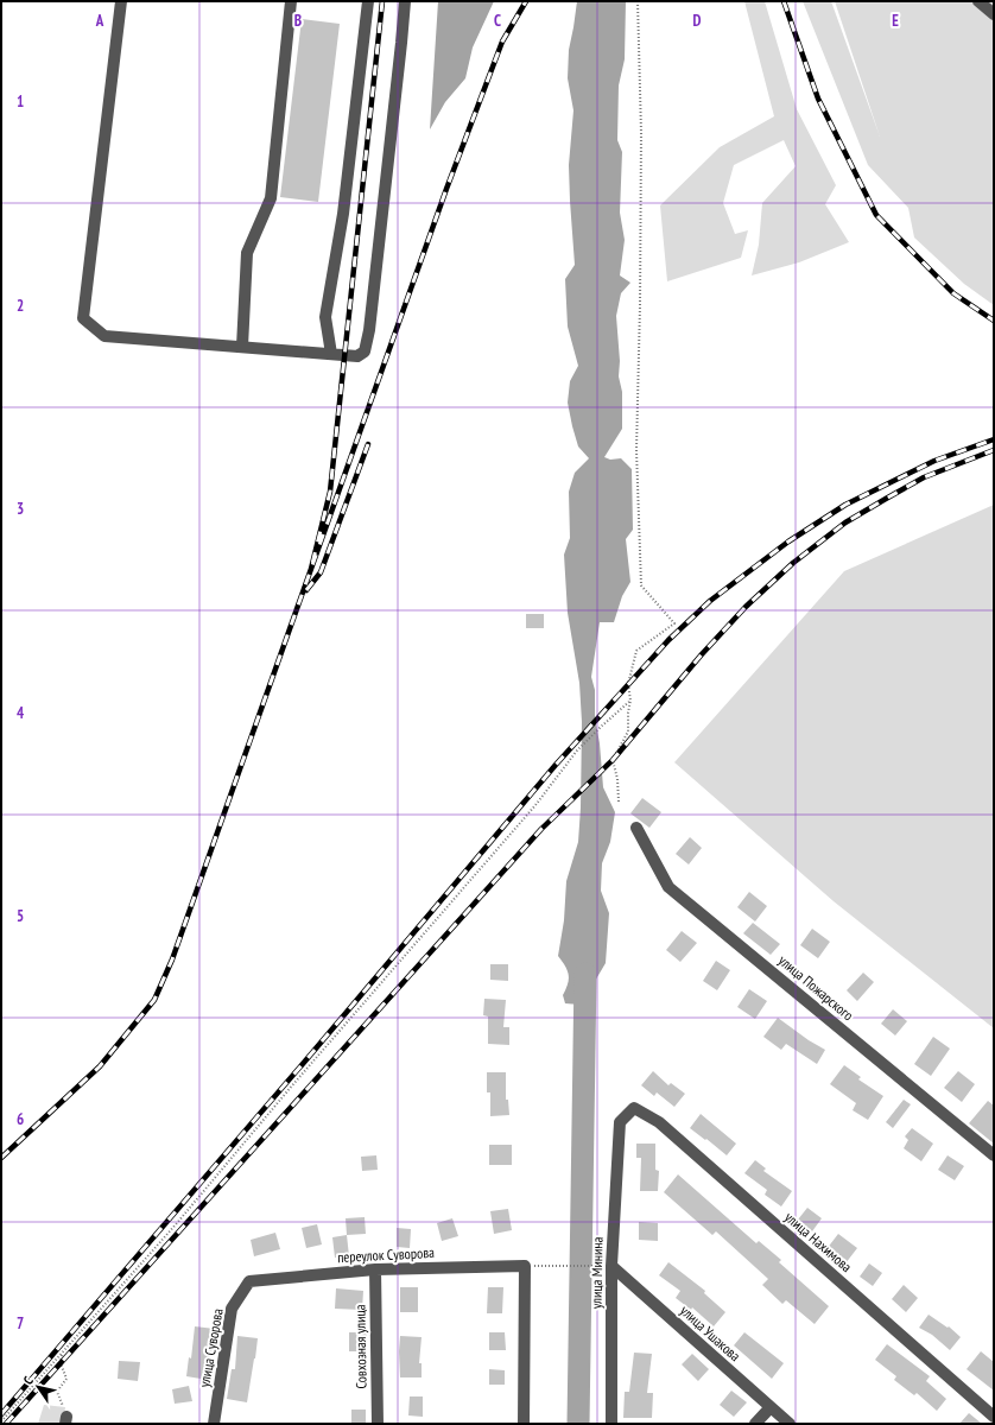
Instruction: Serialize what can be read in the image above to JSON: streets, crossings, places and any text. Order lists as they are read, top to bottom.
{
  "streets": {
    "street": [
      "улица Пожарского",
      "улица Нахимова",
      "переулок Суворова",
      "улица Минина",
      "улица Ушакова",
      "Совхозная улица",
      "улица Суворова"
    ]
  },
  "crossings": [
    ["улица Нахимова", "улица Минина"],
    ["переулок Суворова", "Совхозная улица"],
    ["переулок Суворова", "улица Суворова"],
    ["улица Минина", "улица Ушакова"]
  ],
  "north": "top left",
  "grid": {
    "columns": [
      "A",
      "B",
      "C",
      "D",
      "E"
    ],
    "rows": [
      "1",
      "2",
      "3",
      "4",
      "5",
      "6",
      "7"
    ]
  }
}
